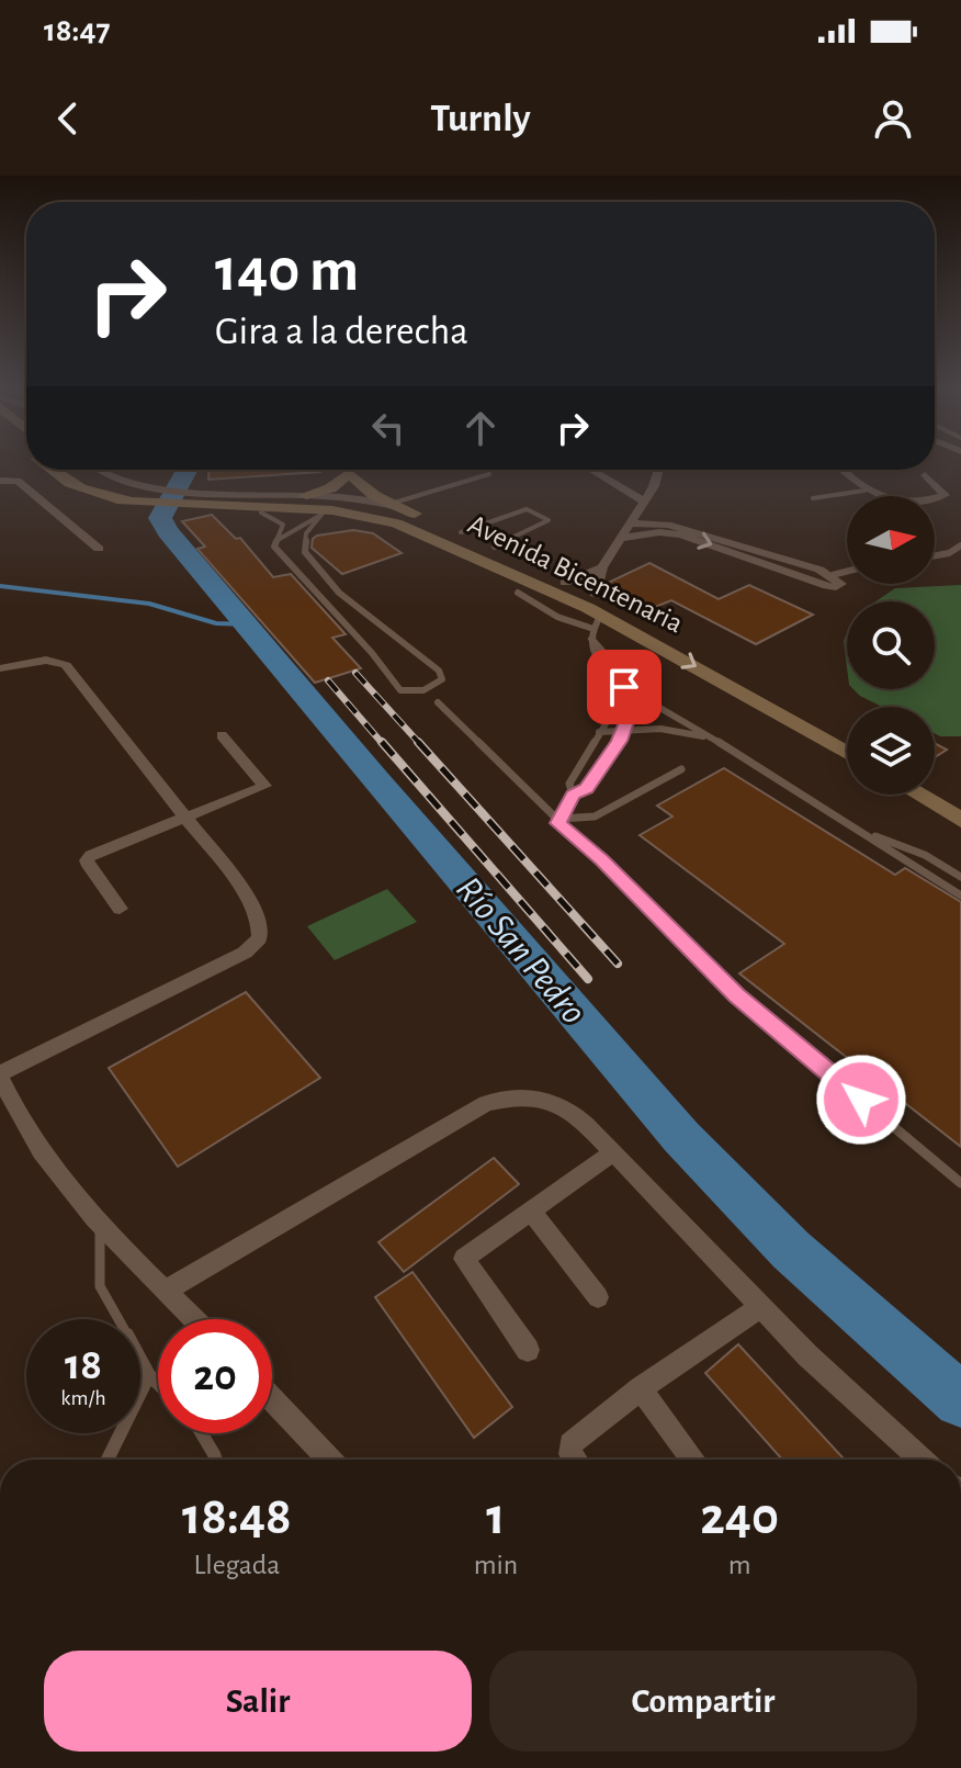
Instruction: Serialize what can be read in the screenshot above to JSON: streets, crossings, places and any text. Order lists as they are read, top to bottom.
{
  "streets": {
    "street": ["Avenida Bicentenaria"]
  },
  "water": ["Río San Pedro"],
  "north": "right",
  "page": {
    "status": "18:47",
    "header": "Turnly",
    "turn": ["140 m", "Gira a la derecha"],
    "speed": "18 km/h",
    "limit": "20",
    "eta": [
      "18:48",
      "Llegada",
      "1",
      "min",
      "240",
      "m"
    ],
    "buttons": ["Salir", "Compartir"]
  }
}
